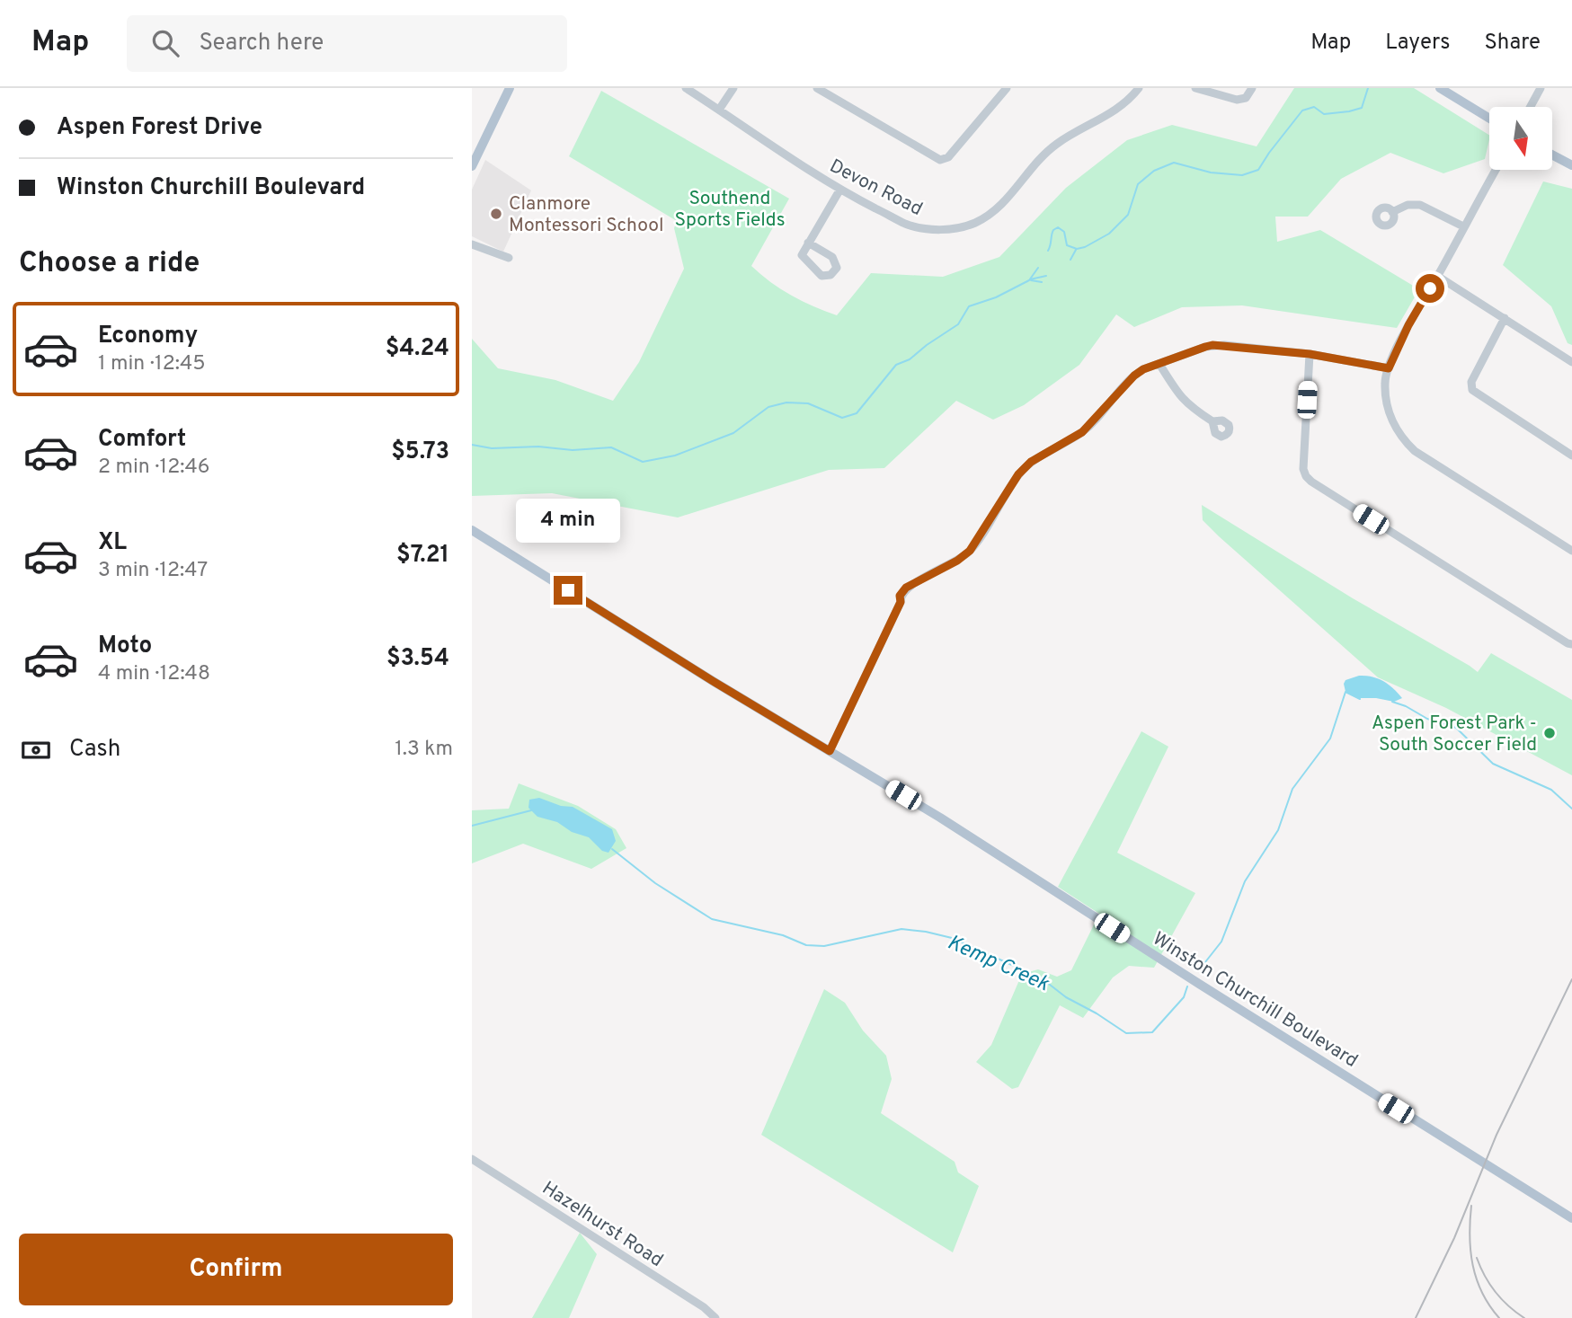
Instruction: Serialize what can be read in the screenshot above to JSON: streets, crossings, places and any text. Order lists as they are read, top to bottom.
{
  "streets": {
    "main road": ["Winston Churchill Boulevard"],
    "street": ["Devon Road", "Hazelhurst Road"]
  },
  "water": ["Kemp Creek"],
  "parks": ["Southend Sports Fields"],
  "places": ["Clanmore Montessori School", "Aspen Forest Park - South Soccer Field"],
  "north": "bottom",
  "page": {
    "header": "Map",
    "search": "Search here",
    "nav": ["Map", "Layers", "Share"],
    "banner": ["Aspen Forest Drive", "Winston Churchill Boulevard"],
    "heading": "Choose a ride",
    "list": [
      {
        "name": "Economy",
        "note": "1 min · 12:45",
        "value": "$4.24"
      },
      {
        "name": "Comfort",
        "note": "2 min · 12:46",
        "value": "$5.73"
      },
      {
        "name": "XL",
        "note": "3 min · 12:47",
        "value": "$7.21"
      },
      {
        "name": "Moto",
        "note": "4 min · 12:48",
        "value": "$3.54"
      }
    ],
    "bubble": "4 min",
    "pay": ["Cash", "1.3 km"],
    "buttons": "Confirm"
  }
}
